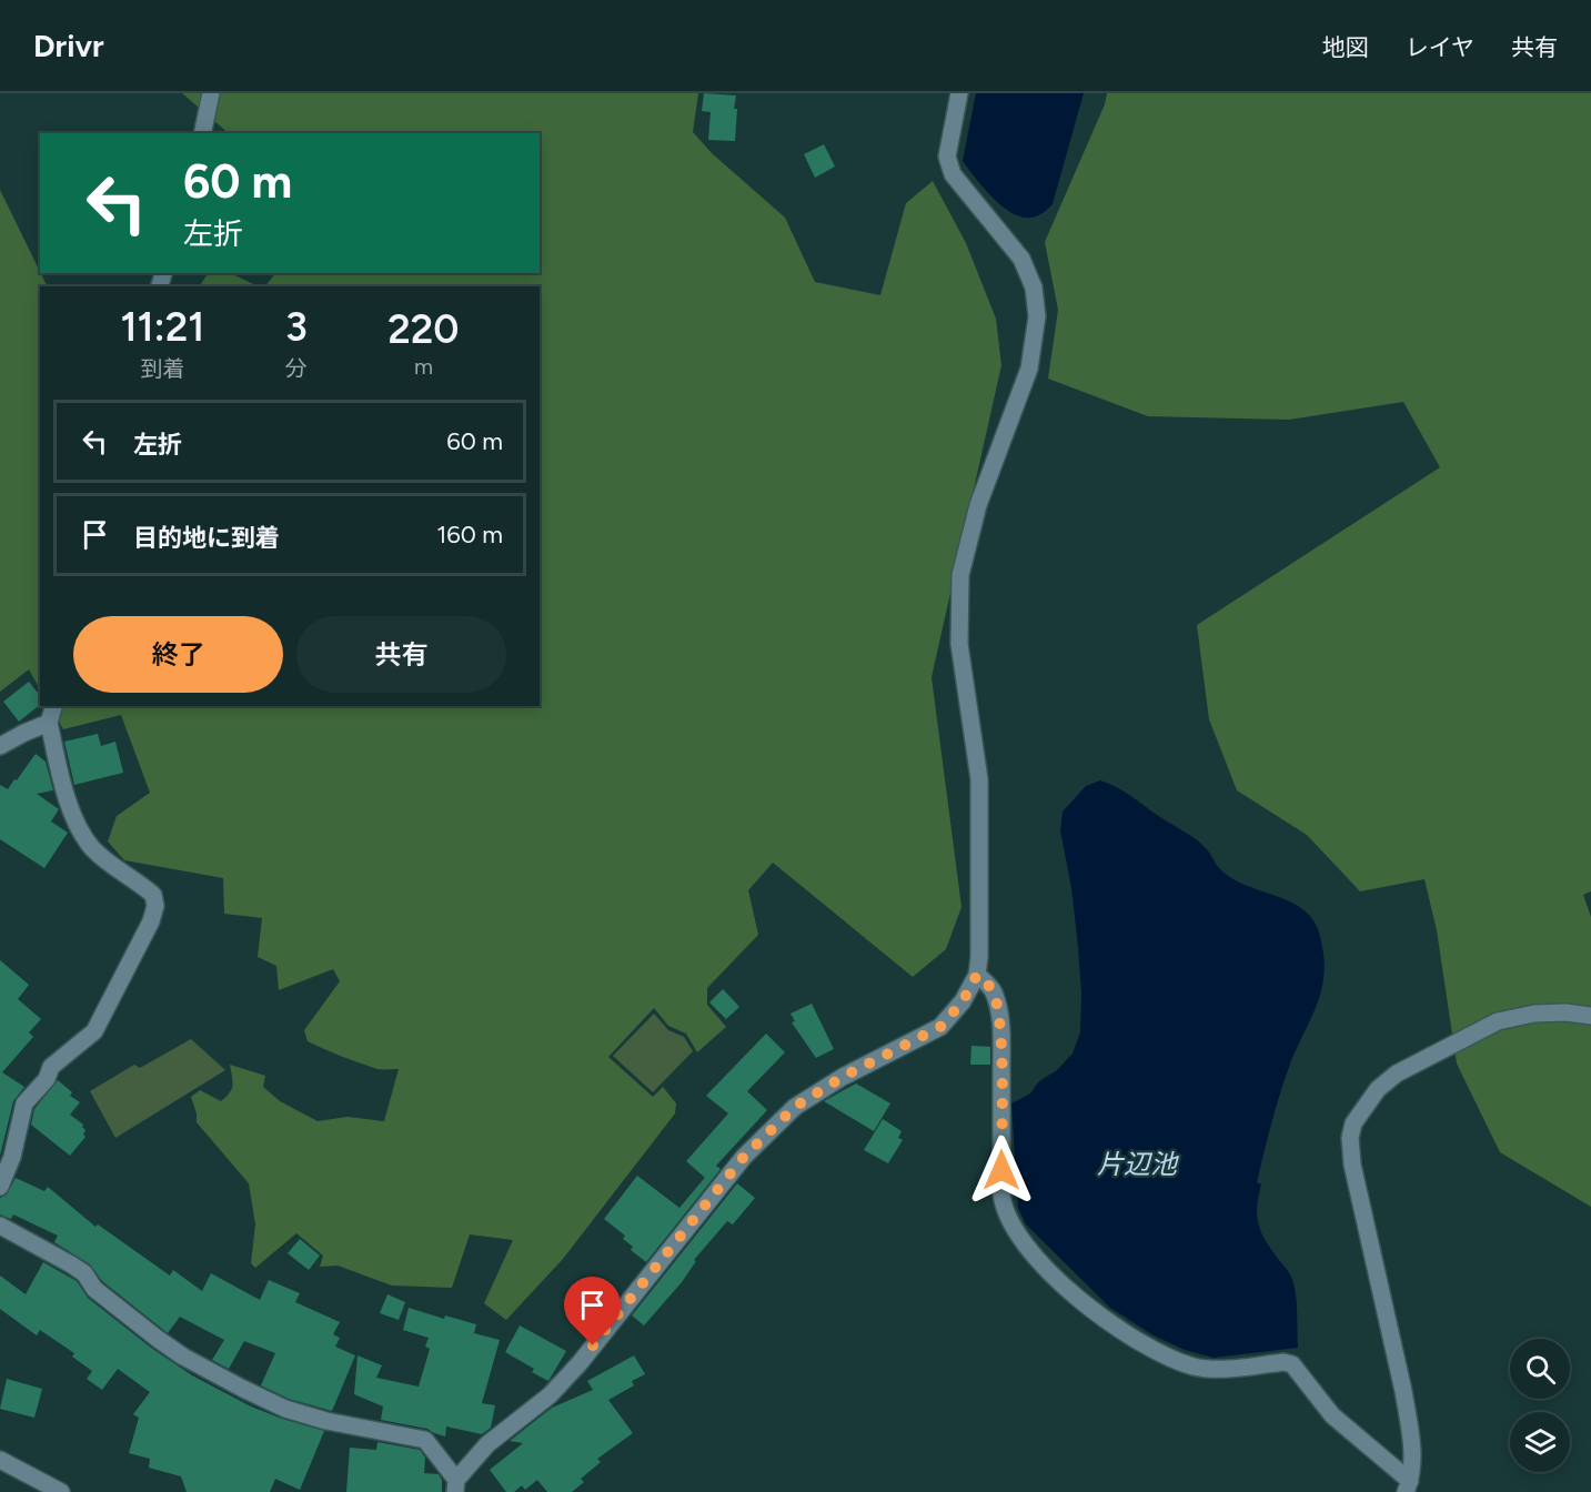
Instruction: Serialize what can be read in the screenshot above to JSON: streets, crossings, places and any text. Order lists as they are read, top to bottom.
{
  "water": ["片辺池"],
  "page": {
    "header": "Drivr",
    "nav": ["地図", "レイヤ", "共有"],
    "turn": ["60 m", "左折"],
    "eta": [
      "11:21",
      "到着",
      "3",
      "分",
      "220",
      "m"
    ],
    "list": [
      {
        "name": "左折",
        "value": "60 m"
      },
      {
        "name": "目的地に到着",
        "value": "160 m"
      }
    ],
    "buttons": ["終了", "共有"]
  }
}
